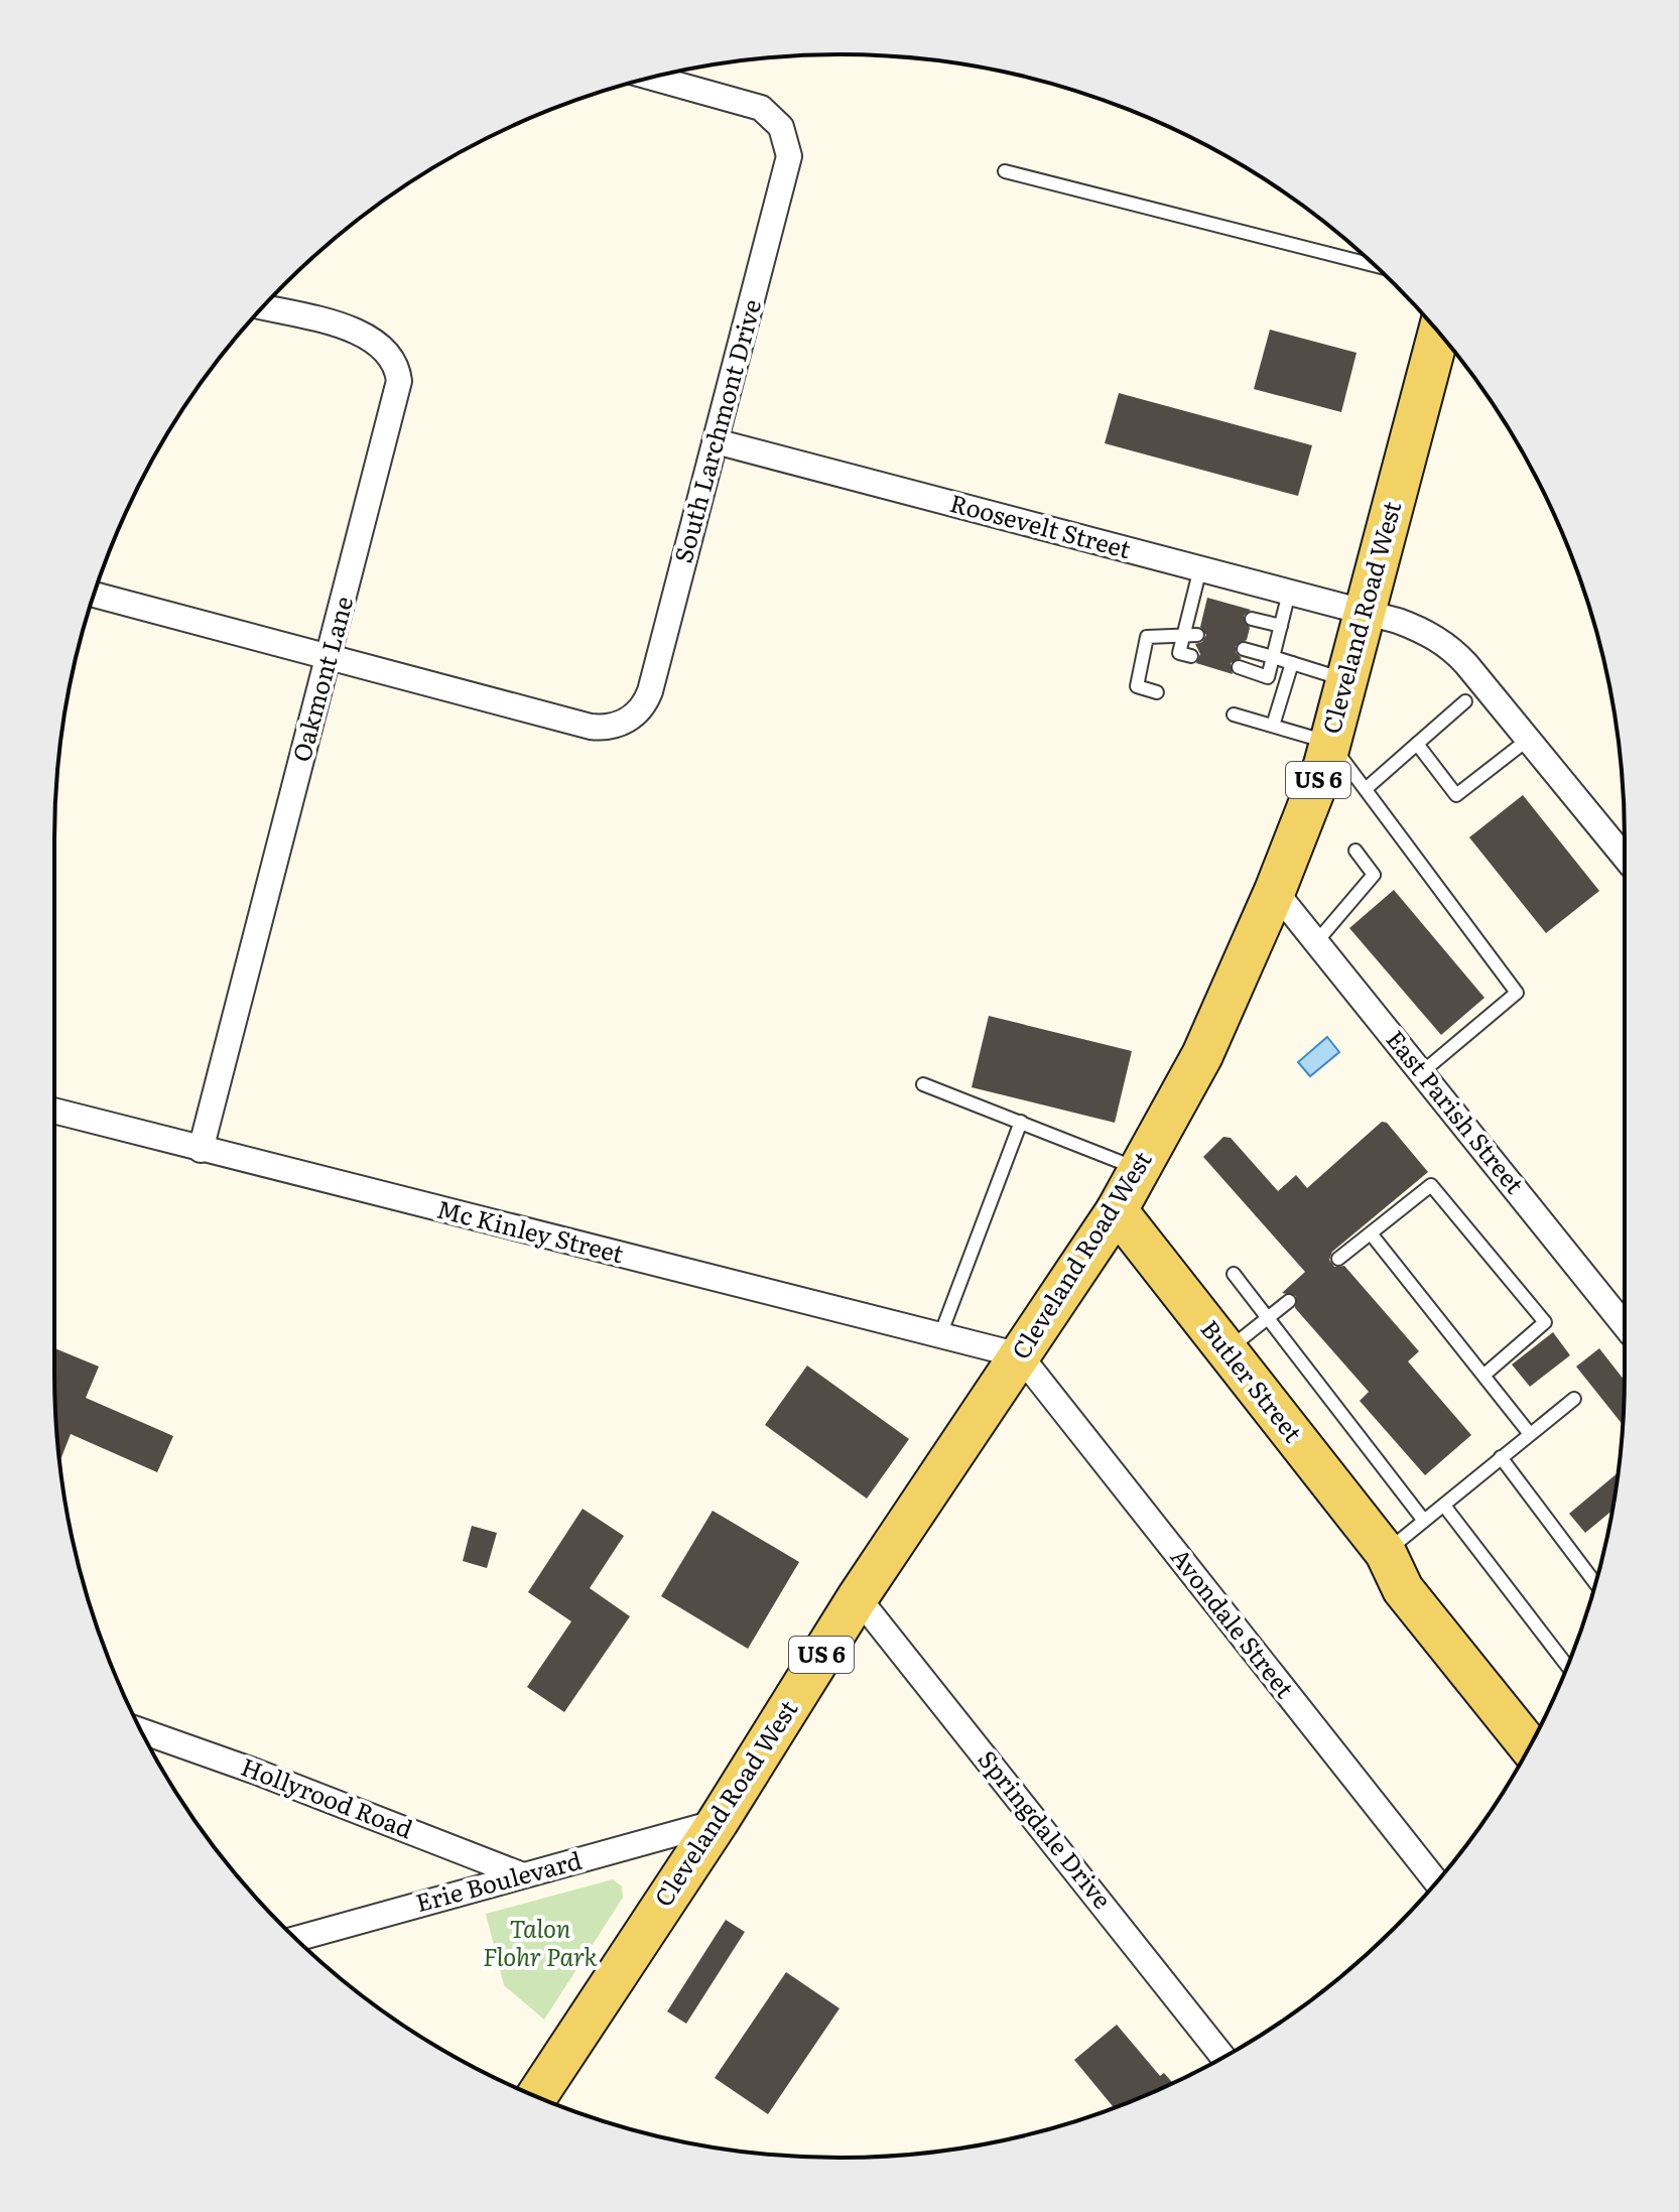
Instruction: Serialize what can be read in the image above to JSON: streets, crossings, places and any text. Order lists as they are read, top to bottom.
{
  "streets": {
    "main road": ["Cleveland Road West", "US 6", "Butler Street"],
    "street": [
      "South Larchmont Drive",
      "Roosevelt Street",
      "Oakmont Lane",
      "East Parish Street",
      "Mc Kinley Street",
      "Avondale Street",
      "Hollyrood Road",
      "Springdale Drive",
      "Erie Boulevard"
    ]
  },
  "crossings": [
    ["South Larchmont Drive", "Roosevelt Street"],
    ["South Larchmont Drive", "Oakmont Lane"],
    ["Roosevelt Street", "Cleveland Road West"],
    ["Cleveland Road West", "East Parish Street"],
    ["Cleveland Road West", "Mc Kinley Street"],
    ["Cleveland Road West", "Butler Street"],
    ["Cleveland Road West", "Avondale Street"],
    ["Cleveland Road West", "Springdale Drive"],
    ["Cleveland Road West", "Erie Boulevard"],
    ["Oakmont Lane", "Mc Kinley Street"],
    ["Mc Kinley Street", "Avondale Street"],
    ["Hollyrood Road", "Erie Boulevard"]
  ],
  "parks": ["Talon Flohr Park"]
}
